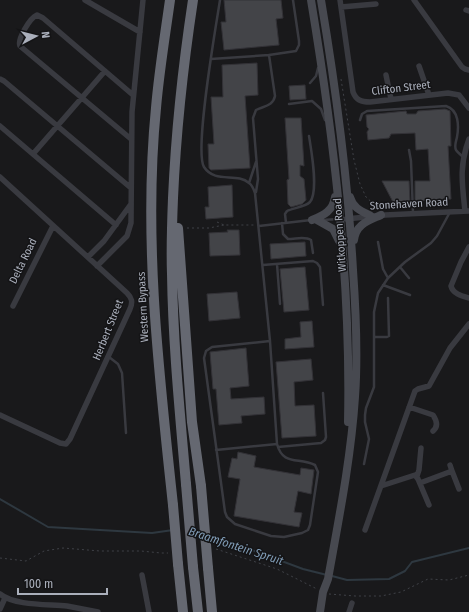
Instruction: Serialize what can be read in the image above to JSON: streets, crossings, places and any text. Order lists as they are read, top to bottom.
{
  "streets": {
    "highway": ["Western Bypass"],
    "main road": ["Witkoppen Road"],
    "street": [
      "Clifton Street",
      "Stonehaven Road",
      "Delta Road",
      "Herbert Street"
    ]
  },
  "crossings": [
    ["Stonehaven Road", "Witkoppen Road"],
    ["Delta Road", "Herbert Street"]
  ],
  "water": ["Braamfontein Spruit"],
  "scale_bar": "100 m",
  "north": "right"
}
